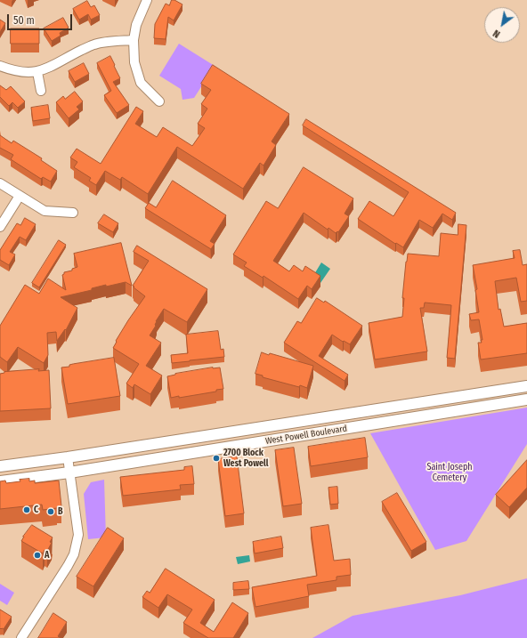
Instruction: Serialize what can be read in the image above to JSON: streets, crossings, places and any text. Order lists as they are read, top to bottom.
{
  "streets": {
    "main road": ["West Powell Boulevard"]
  },
  "parks": ["Saint Joseph Cemetery"],
  "places": [
    "2700 Block West Powell",
    "C",
    "B",
    "A"
  ],
  "scale_bar": "50 m",
  "north": "bottom left"
}
